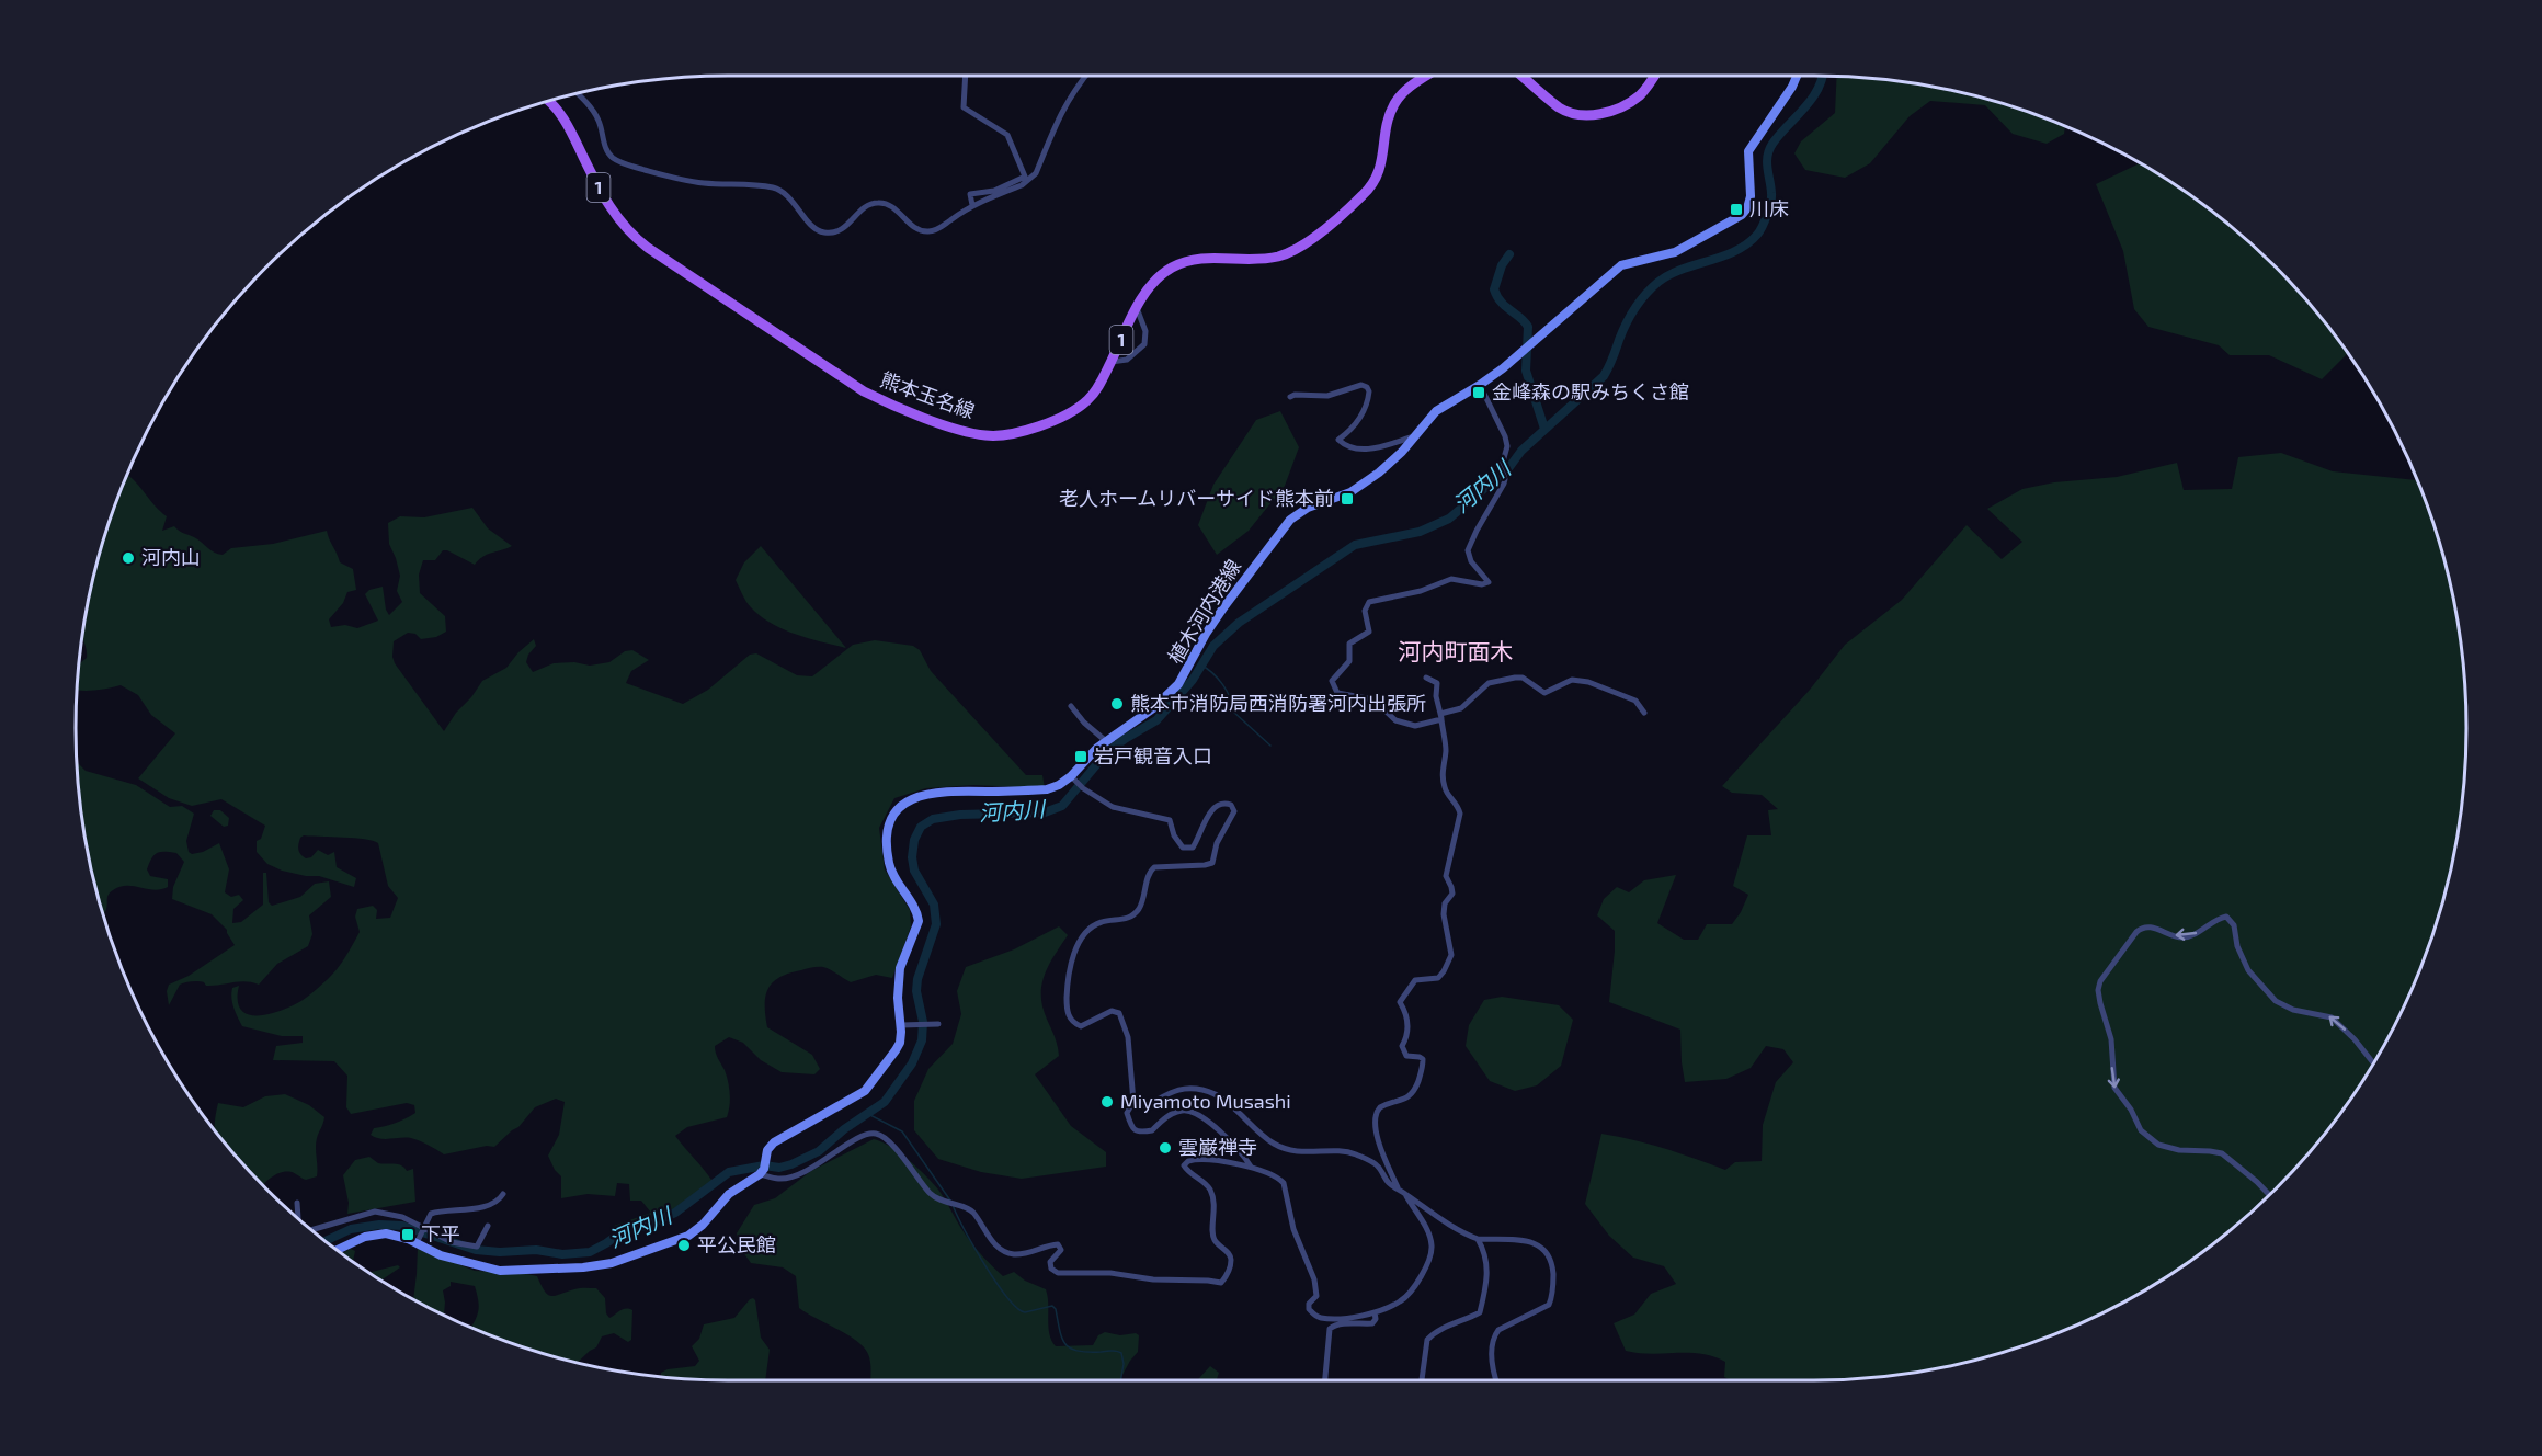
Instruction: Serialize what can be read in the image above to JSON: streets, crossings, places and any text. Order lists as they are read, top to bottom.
{
  "streets": {
    "main road": ["1", "熊本玉名線", "植木河内港線"]
  },
  "districts": ["河内町面木"],
  "water": ["河内川"],
  "places": {
    "transit": [
      "川床",
      "金峰森の駅みちくさ館",
      "老人ホームリバーサイド熊本前",
      "岩戸観音入口",
      "下平"
    ],
    "other": [
      "河内山",
      "熊本市消防局西消防署河内出張所",
      "Miyamoto Musashi",
      "雲巌禅寺",
      "平公民館"
    ]
  }
}
